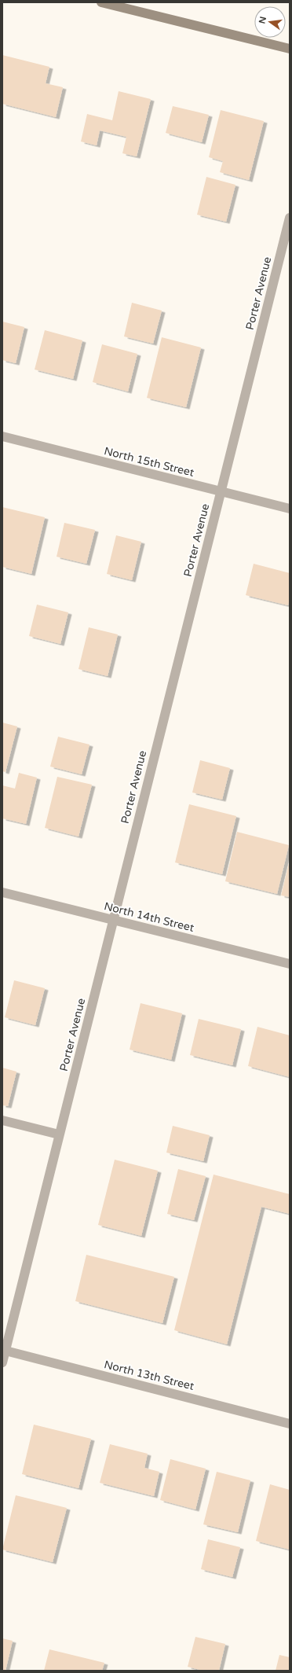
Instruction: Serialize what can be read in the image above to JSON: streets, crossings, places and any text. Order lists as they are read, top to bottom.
{
  "streets": {
    "street": [
      "Porter Avenue",
      "North 15th Street",
      "North 14th Street",
      "North 13th Street"
    ]
  },
  "crossings": [
    ["Porter Avenue", "North 15th Street"],
    ["Porter Avenue", "North 14th Street"],
    ["Porter Avenue", "North 13th Street"]
  ],
  "north": "left"
}
